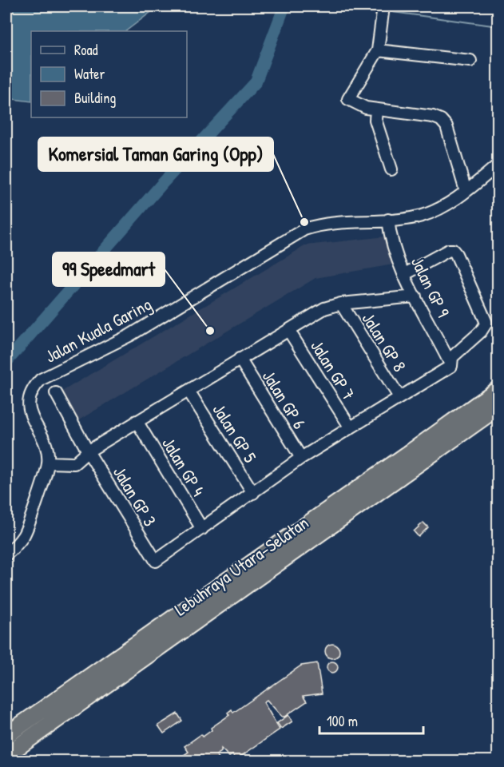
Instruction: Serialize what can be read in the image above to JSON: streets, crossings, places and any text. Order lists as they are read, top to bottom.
{
  "streets": {
    "highway": ["Lebuhraya Utara–Selatan"],
    "street": [
      "Jalan GP 9",
      "Jalan Kuala Garing",
      "Jalan GP 8",
      "Jalan GP 7",
      "Jalan GP 6",
      "Jalan GP 5",
      "Jalan GP 4",
      "Jalan GP 3"
    ]
  },
  "crossings": [
    ["Jalan GP 9", "Jalan Kuala Garing"],
    ["Jalan GP 4", "Jalan GP 3"]
  ],
  "places": ["Komersial Taman Garing (Opp)", "99 Speedmart"],
  "legend": ["Road", "Water", "Building"],
  "scale_bar": "100 m"
}
